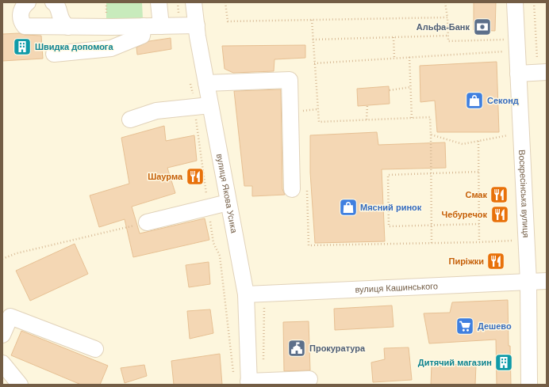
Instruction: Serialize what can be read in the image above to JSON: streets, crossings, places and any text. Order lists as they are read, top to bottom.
{
  "streets": {
    "street": ["вулиця Якова Усика", "Воскресінська вулиця", "вулиця Кашинського"]
  },
  "crossings": [
    ["вулиця Якова Усика", "вулиця Кашинського"],
    ["Воскресінська вулиця", "вулиця Кашинського"]
  ],
  "places": {
    "bank": ["Альфа-Банк"],
    "building": ["Швидка допомога", "Дитячий магазин"],
    "shop": ["Секонд", "Мясний ринок"],
    "restaurant": [
      "Шаурма",
      "Смак",
      "Чебуречок",
      "Пиріжки"
    ],
    "supermarket": ["Дешево"],
    "public building": ["Прокуратура"]
  }
}
